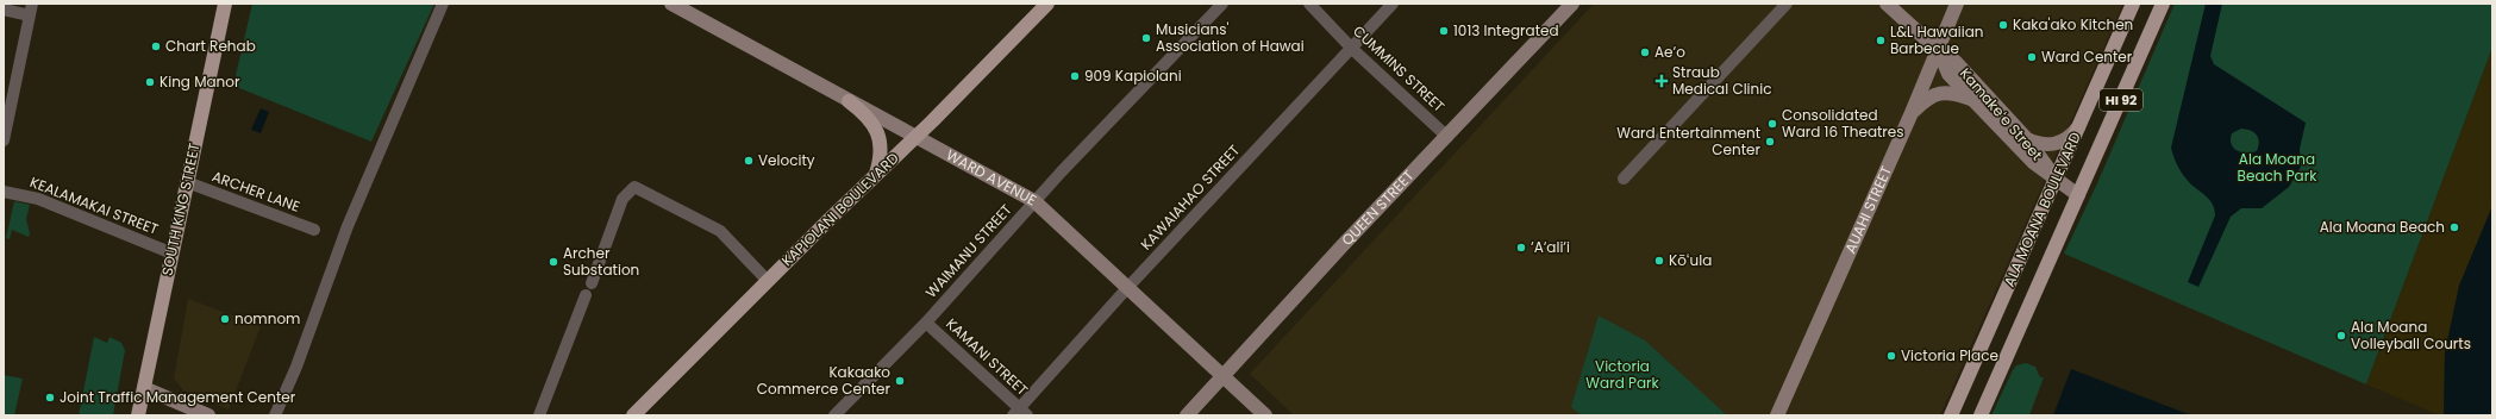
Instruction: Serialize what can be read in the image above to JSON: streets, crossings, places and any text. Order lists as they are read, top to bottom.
{
  "streets": {
    "main road": [
      "HI 92",
      "SOUTH KING STREET",
      "KAPIOLANI BOULEVARD",
      "ALA MOANA BOULEVARD"
    ],
    "street": [
      "CUMMINS STREET",
      "Kamakeʻe Street",
      "WARD AVENUE",
      "ARCHER LANE",
      "KAWAIAHAO STREET",
      "KEALAMAKAI STREET",
      "QUEEN STREET",
      "AUAHI STREET",
      "WAIMANU STREET",
      "KAMANI STREET"
    ]
  },
  "crossings": [
    ["CUMMINS STREET", "KAWAIAHAO STREET"],
    ["CUMMINS STREET", "QUEEN STREET"],
    ["Kamakeʻe Street", "AUAHI STREET"],
    ["Kamakeʻe Street", "ALA MOANA BOULEVARD"],
    ["WARD AVENUE", "KAWAIAHAO STREET"],
    ["WARD AVENUE", "QUEEN STREET"],
    ["WARD AVENUE", "KAPIOLANI BOULEVARD"],
    ["WARD AVENUE", "WAIMANU STREET"],
    ["ARCHER LANE", "SOUTH KING STREET"],
    ["KAWAIAHAO STREET", "KAMANI STREET"],
    ["KEALAMAKAI STREET", "SOUTH KING STREET"],
    ["WAIMANU STREET", "KAMANI STREET"]
  ],
  "parks": ["Ala Moana Beach Park", "Victoria Ward Park"],
  "places": {
    "other": [
      "Kaka'ako Kitchen",
      "1013 Integrated",
      "Musicians' Association of Hawai",
      "L&L Hawaiian Barbecue",
      "Chart Rehab",
      "Ae‘o",
      "Ward Center",
      "909 Kapiolani",
      "King Manor",
      "Consolidated Ward 16 Theatres",
      "Ward Entertainment Center",
      "Velocity",
      "Ala Moana Beach",
      "‘A‘ali‘i",
      "Kōʻula",
      "Archer Substation",
      "nomnom",
      "Ala Moana Volleyball Courts",
      "Victoria Place",
      "Kakaako Commerce Center",
      "Joint Traffic Management Center"
    ],
    "health": ["Straub Medical Clinic"]
  }
}
